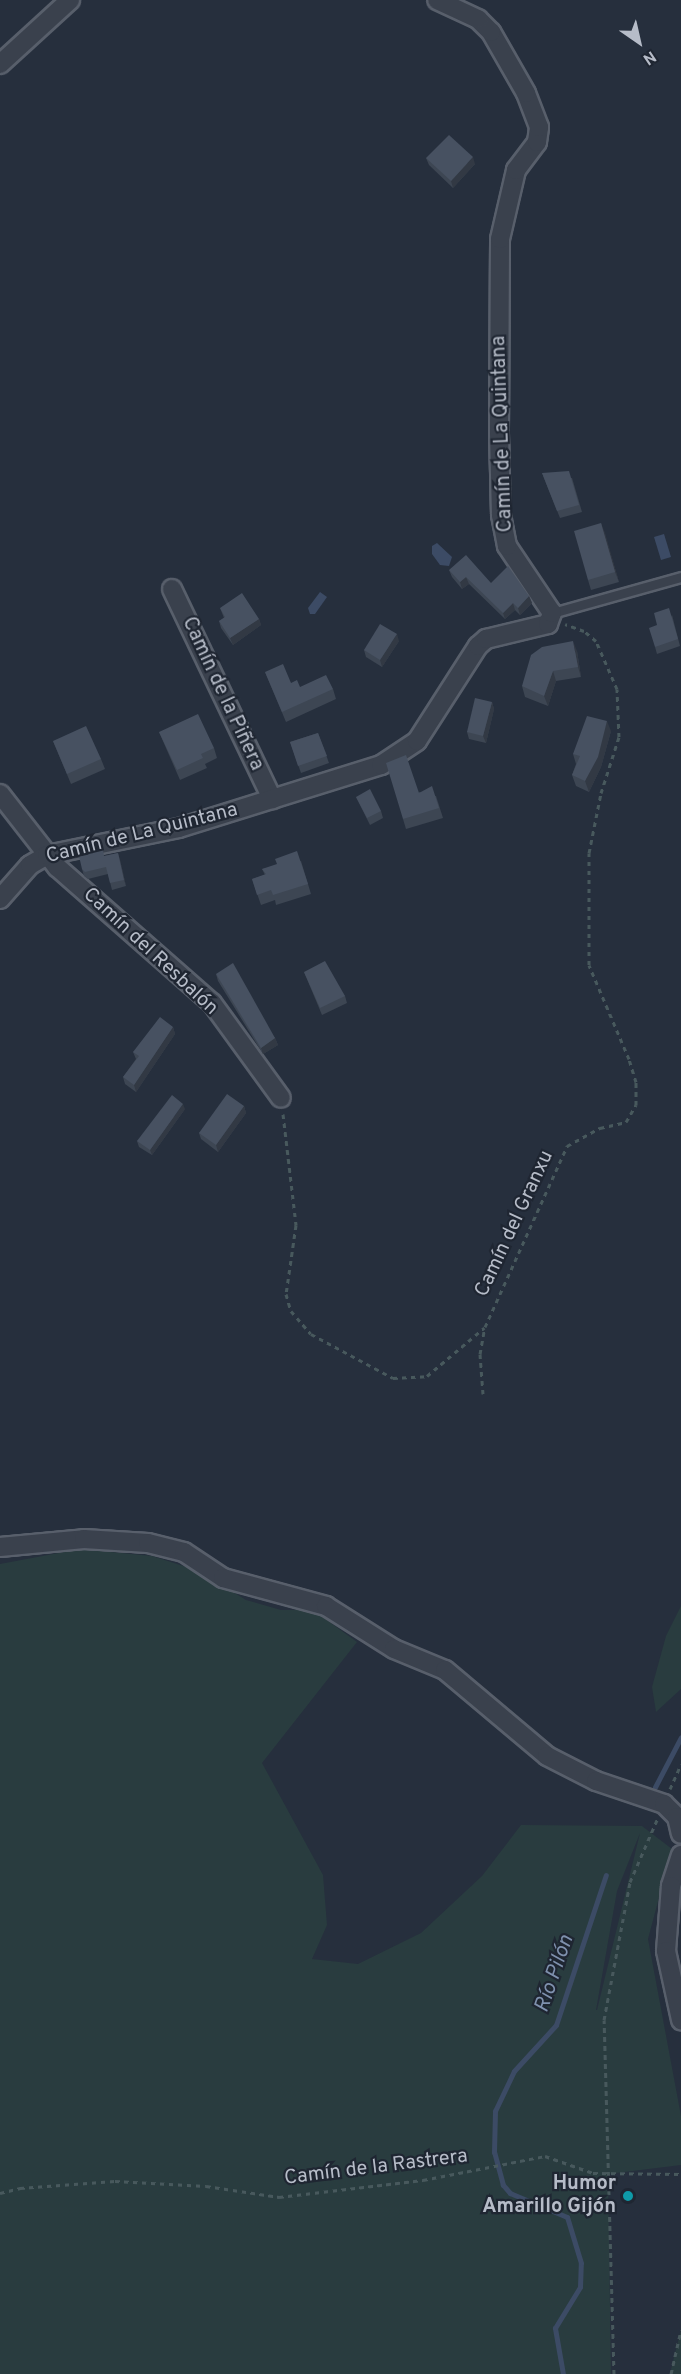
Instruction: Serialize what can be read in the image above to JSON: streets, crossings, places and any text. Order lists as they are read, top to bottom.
{
  "streets": {
    "street": ["Camín de La Quintana", "Camín de la Piñera", "Camín del Resbalón"],
    "path": ["Camín del Granxu", "Camín de la Rastrera"]
  },
  "crossings": [
    ["Camín de La Quintana", "Camín de la Piñera"],
    ["Camín de La Quintana", "Camín del Resbalón"],
    ["Camín de La Quintana", "Camín del Granxu"]
  ],
  "water": ["Río Pilón"],
  "places": ["Humor Amarillo Gijón"],
  "north": "bottom right"
}
